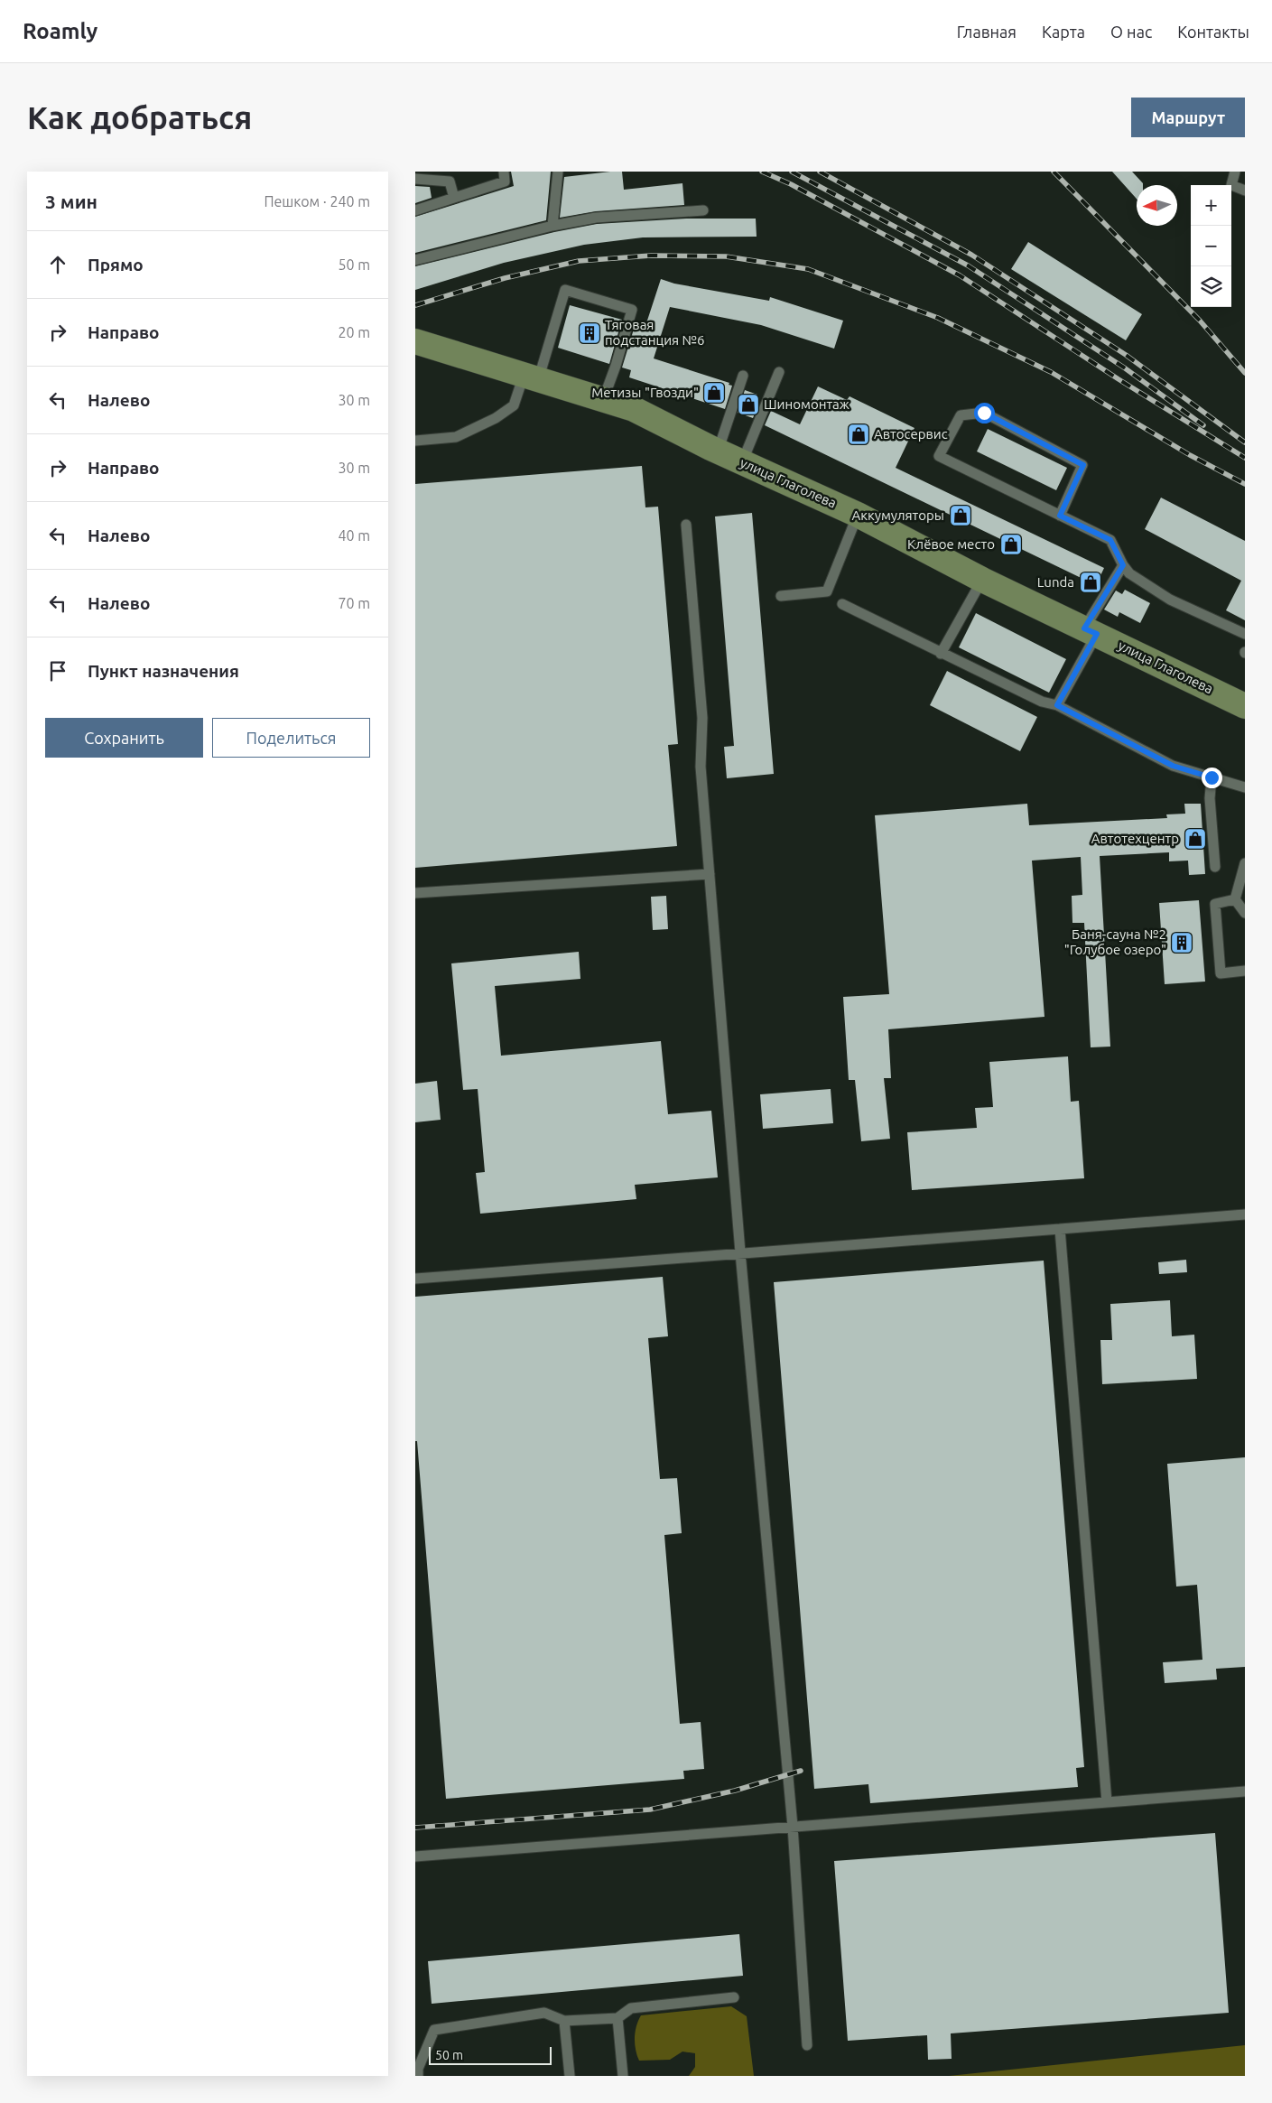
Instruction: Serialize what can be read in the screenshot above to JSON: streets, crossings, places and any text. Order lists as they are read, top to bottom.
{
  "streets": {
    "main road": ["улица Глаголева"]
  },
  "places": {
    "building": ["Тяговая подстанция №6", "Баня-сауна №2 \"Голубое озеро\""],
    "shop": [
      "Метизы \"Гвозди\"",
      "Шиномонтаж",
      "Автосервис",
      "Аккумуляторы",
      "Клёвое место",
      "Lunda",
      "Автотехцентр"
    ]
  },
  "scale_bar": "50 m",
  "north": "left",
  "page": {
    "header": "Roamly",
    "nav": [
      "Главная",
      "Карта",
      "О нас",
      "Контакты"
    ],
    "buttons": [
      "Маршрут",
      ["Сохранить", "Поделиться"]
    ],
    "title": "Как добраться",
    "heading": ["3 мин", "Пешком · 240 m"],
    "map_buttons": ["+", "−"],
    "list": [
      ["Прямо", "50 m"],
      ["Направо", "20 m"],
      ["Налево", "30 m"],
      ["Направо", "30 m"],
      ["Налево", "40 m"],
      ["Налево", "70 m"],
      "Пункт назначения"
    ],
    "scale": "50 m"
  }
}
